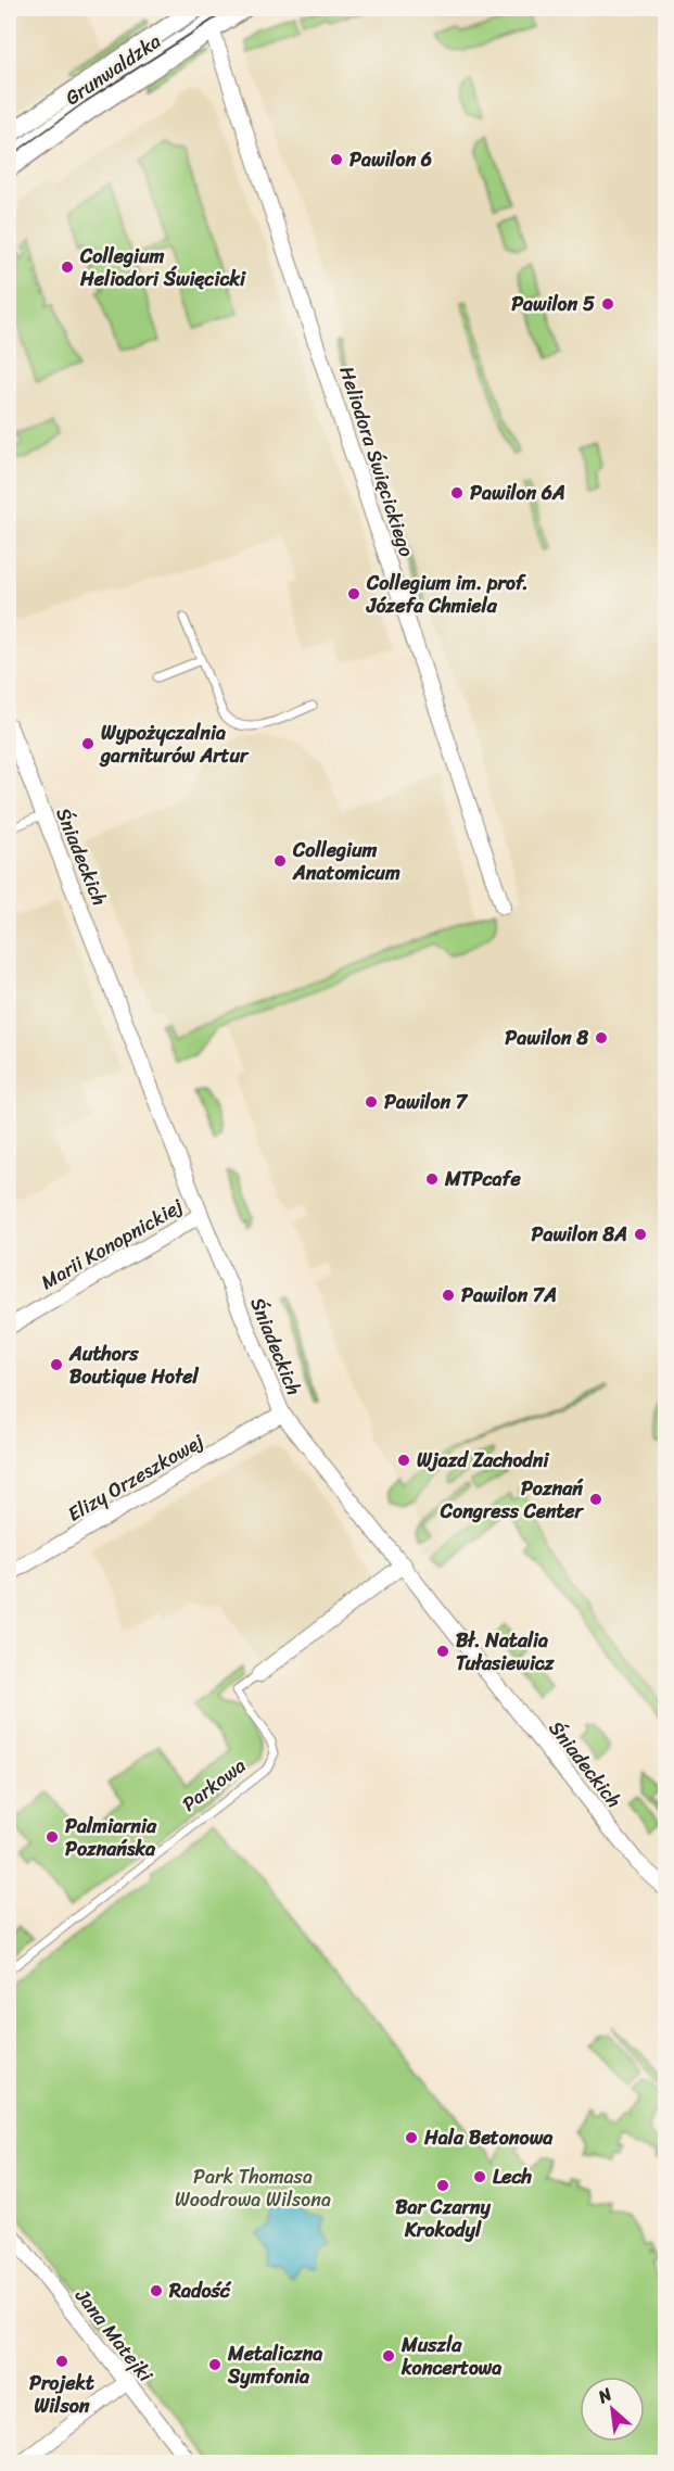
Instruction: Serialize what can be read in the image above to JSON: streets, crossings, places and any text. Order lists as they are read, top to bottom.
{
  "streets": {
    "street": [
      "Grunwaldzka",
      "Heliodora Święcickiego",
      "Śniadeckich",
      "Marii Konopnickiej",
      "Elizy Orzeszkowej",
      "Parkowa",
      "Jana Matejki"
    ]
  },
  "crossings": [
    ["Grunwaldzka", "Heliodora Święcickiego"],
    ["Śniadeckich", "Marii Konopnickiej"],
    ["Śniadeckich", "Elizy Orzeszkowej"],
    ["Śniadeckich", "Parkowa"]
  ],
  "parks": ["Park Thomasa Woodrowa Wilsona"],
  "places": [
    "Pawilon 6",
    "Collegium Heliodori Święcicki",
    "Pawilon 5",
    "Pawilon 6A",
    "Collegium im. prof. Józefa Chmiela",
    "Wypożyczalnia garniturów Artur",
    "Collegium Anatomicum",
    "Pawilon 8",
    "Pawilon 7",
    "MTPcafe",
    "Pawilon 8A",
    "Pawilon 7A",
    "Authors Boutique Hotel",
    "Wjazd Zachodni",
    "Poznań Congress Center",
    "Bł. Natalia Tułasiewicz",
    "Palmiarnia Poznańska",
    "Hala Betonowa",
    "Lech",
    "Bar Czarny Krokodyl",
    "Radość",
    "Muszla koncertowa",
    "Projekt Wilson",
    "Metaliczna Symfonia"
  ],
  "north": "top left"
}
